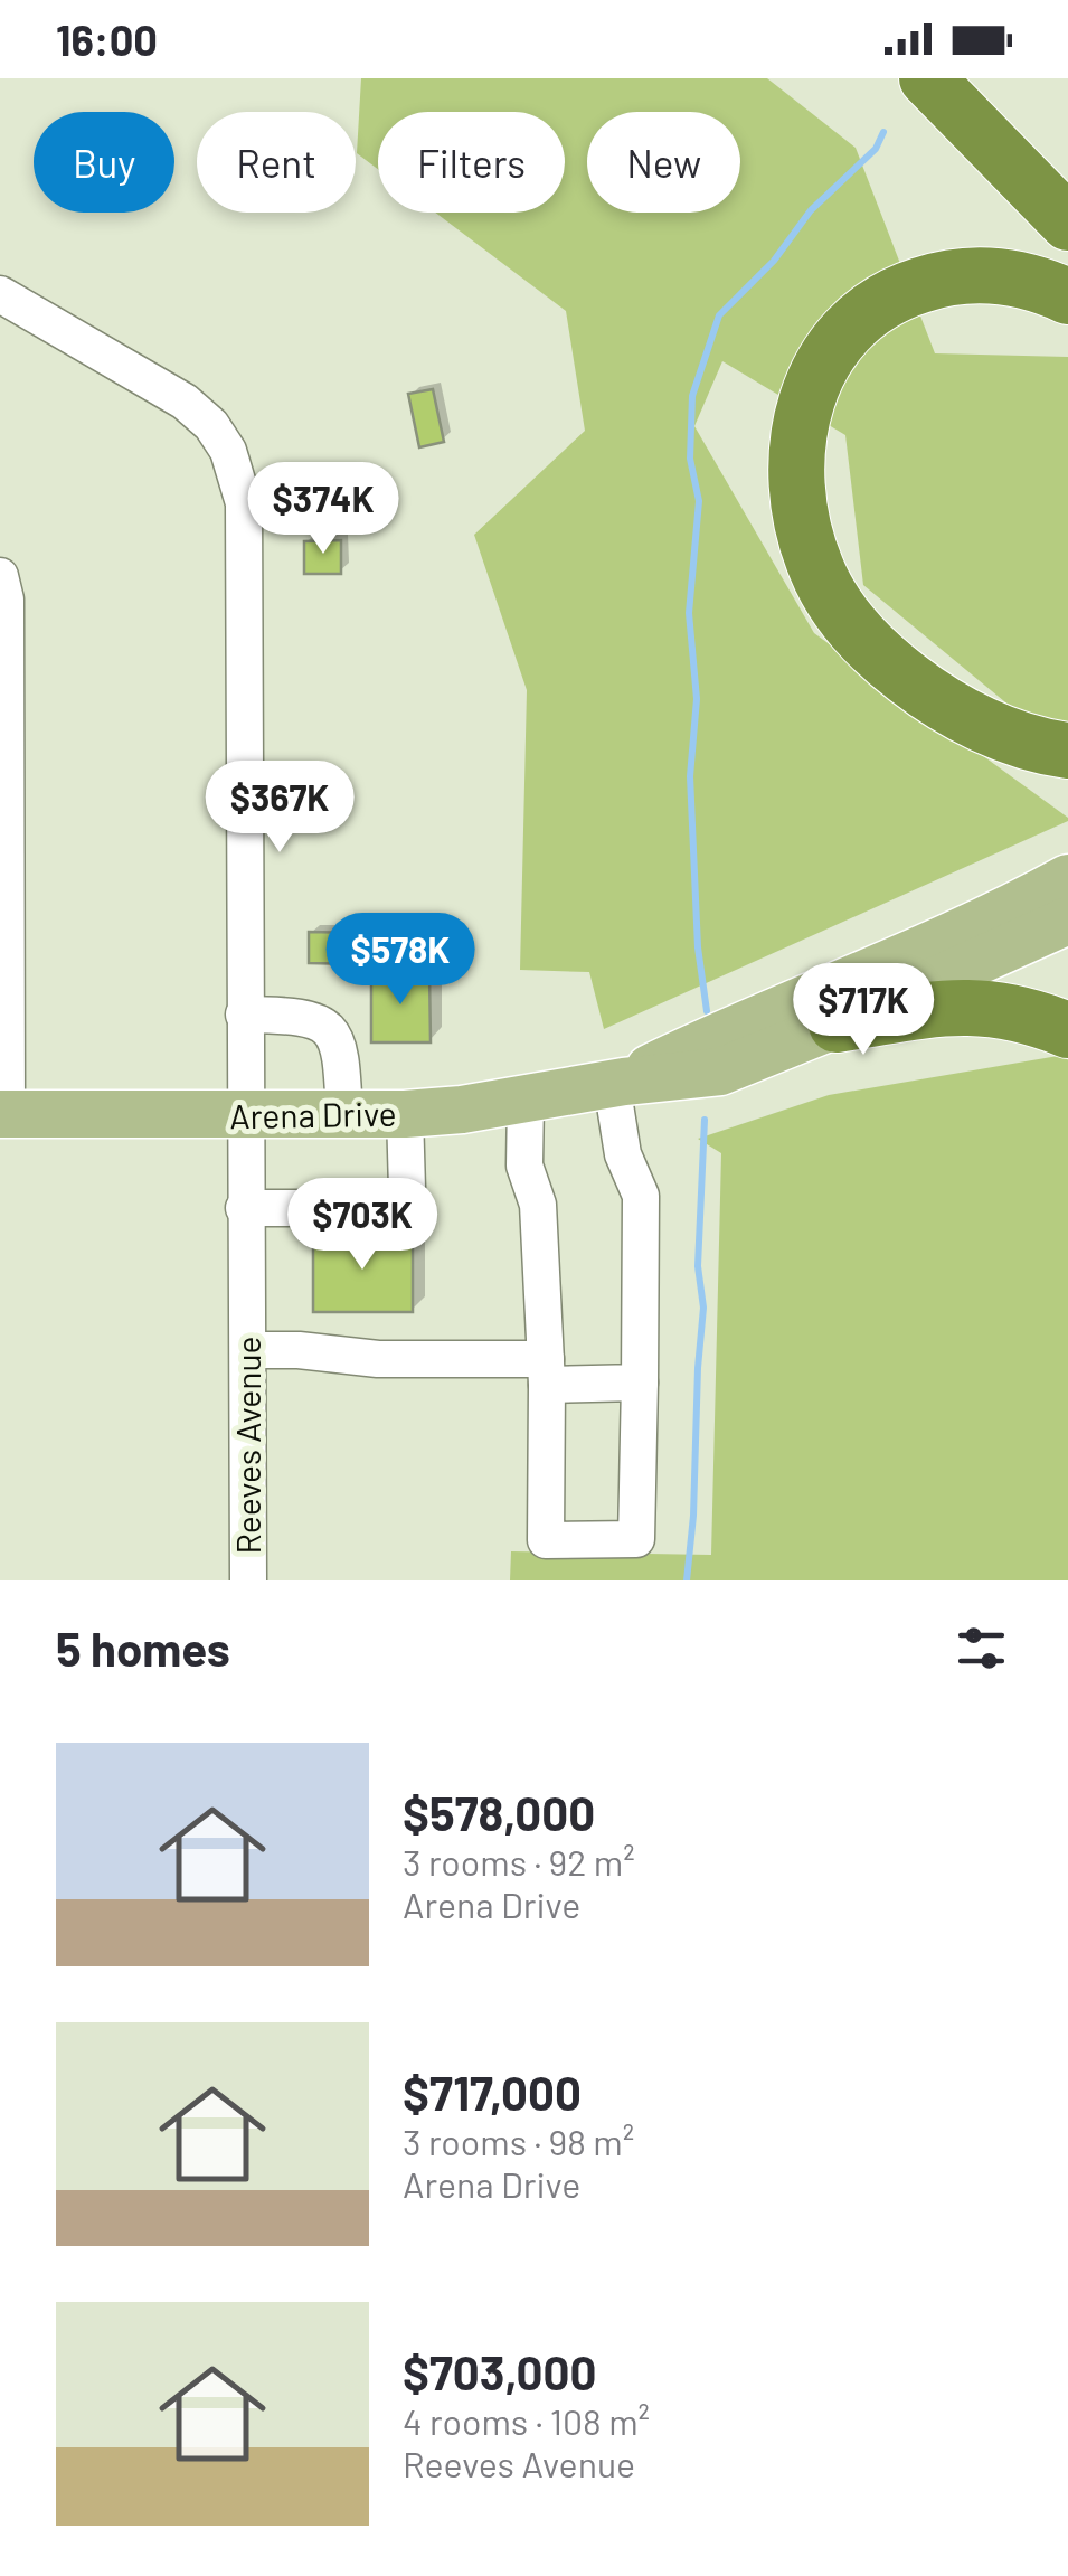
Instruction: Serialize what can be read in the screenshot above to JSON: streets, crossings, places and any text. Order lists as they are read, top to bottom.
{
  "streets": {
    "main road": ["Arena Drive"],
    "street": ["Reeves Avenue"]
  },
  "crossings": [
    ["Arena Drive", "Reeves Avenue"]
  ],
  "page": {
    "status": "16:00",
    "chip": [
      "Buy",
      "Rent",
      "Filters",
      "New"
    ],
    "price": [
      "$374K",
      "$367K",
      "$578K",
      "$717K",
      "$703K"
    ],
    "heading": "5 homes",
    "list": [
      {
        "name": "$578,000",
        "note": "3 rooms · 92 m² · Arena Drive"
      },
      {
        "name": "$717,000",
        "note": "3 rooms · 98 m² · Arena Drive"
      },
      {
        "name": "$703,000",
        "note": "4 rooms · 108 m² · Reeves Avenue"
      }
    ]
  }
}
